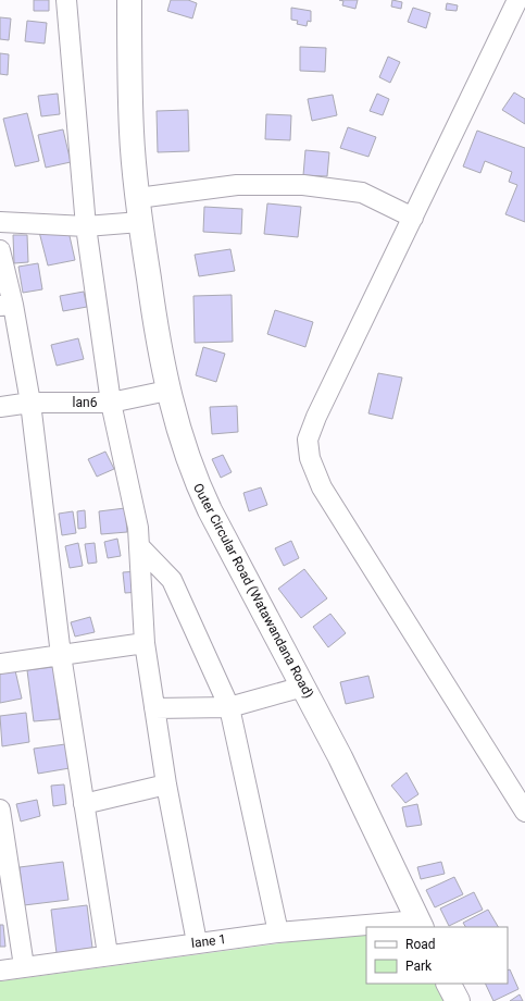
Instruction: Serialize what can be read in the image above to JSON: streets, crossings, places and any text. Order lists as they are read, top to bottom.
{
  "streets": {
    "main road": ["Outer Circular Road (Watawandana Road)"],
    "street": ["lan6", "lane 1"]
  },
  "crossings": [
    ["lan6", "Outer Circular Road (Watawandana Road)"],
    ["Outer Circular Road (Watawandana Road)", "lane 1"]
  ],
  "legend": ["Road", "Park"]
}
